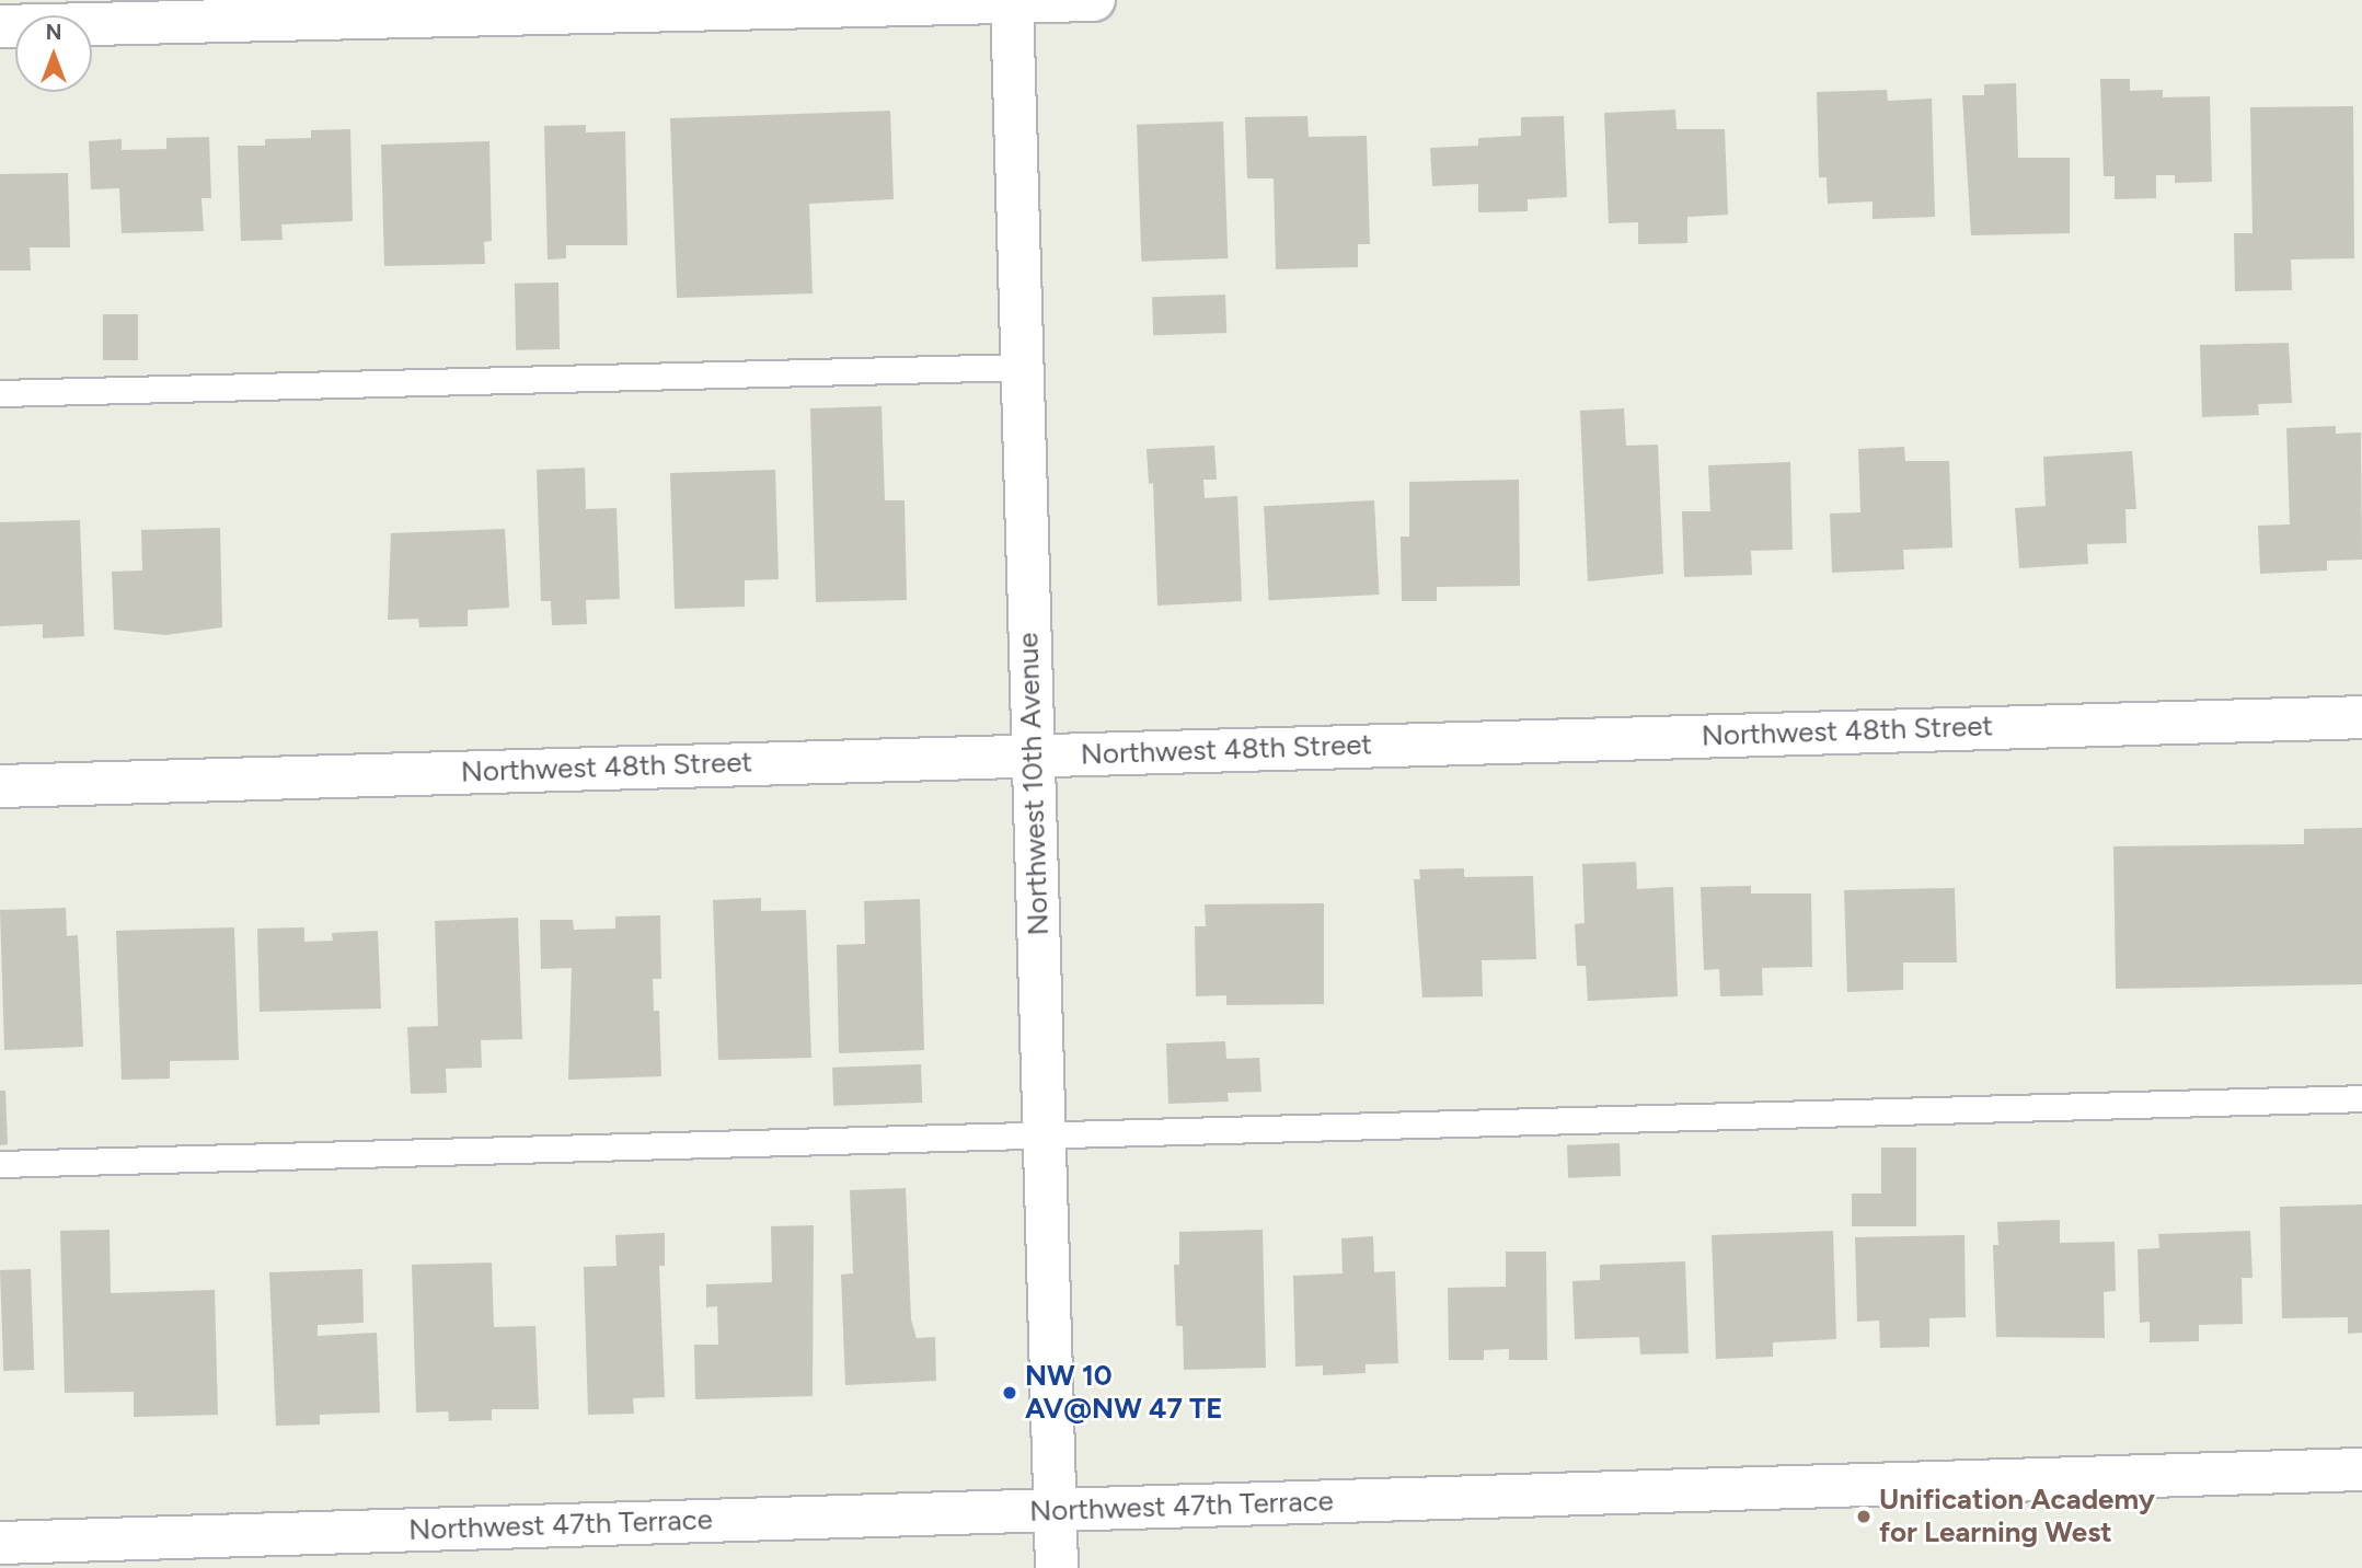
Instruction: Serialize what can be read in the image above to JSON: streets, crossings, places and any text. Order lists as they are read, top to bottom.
{
  "streets": {
    "street": ["Northwest 48th Street", "Northwest 10th Avenue", "Northwest 47th Terrace"]
  },
  "crossings": [
    ["Northwest 48th Street", "Northwest 10th Avenue"],
    ["Northwest 10th Avenue", "Northwest 47th Terrace"]
  ],
  "places": ["NW 10 AV@NW 47 TE", "Unification Academy for Learning West"],
  "north": "top"
}
